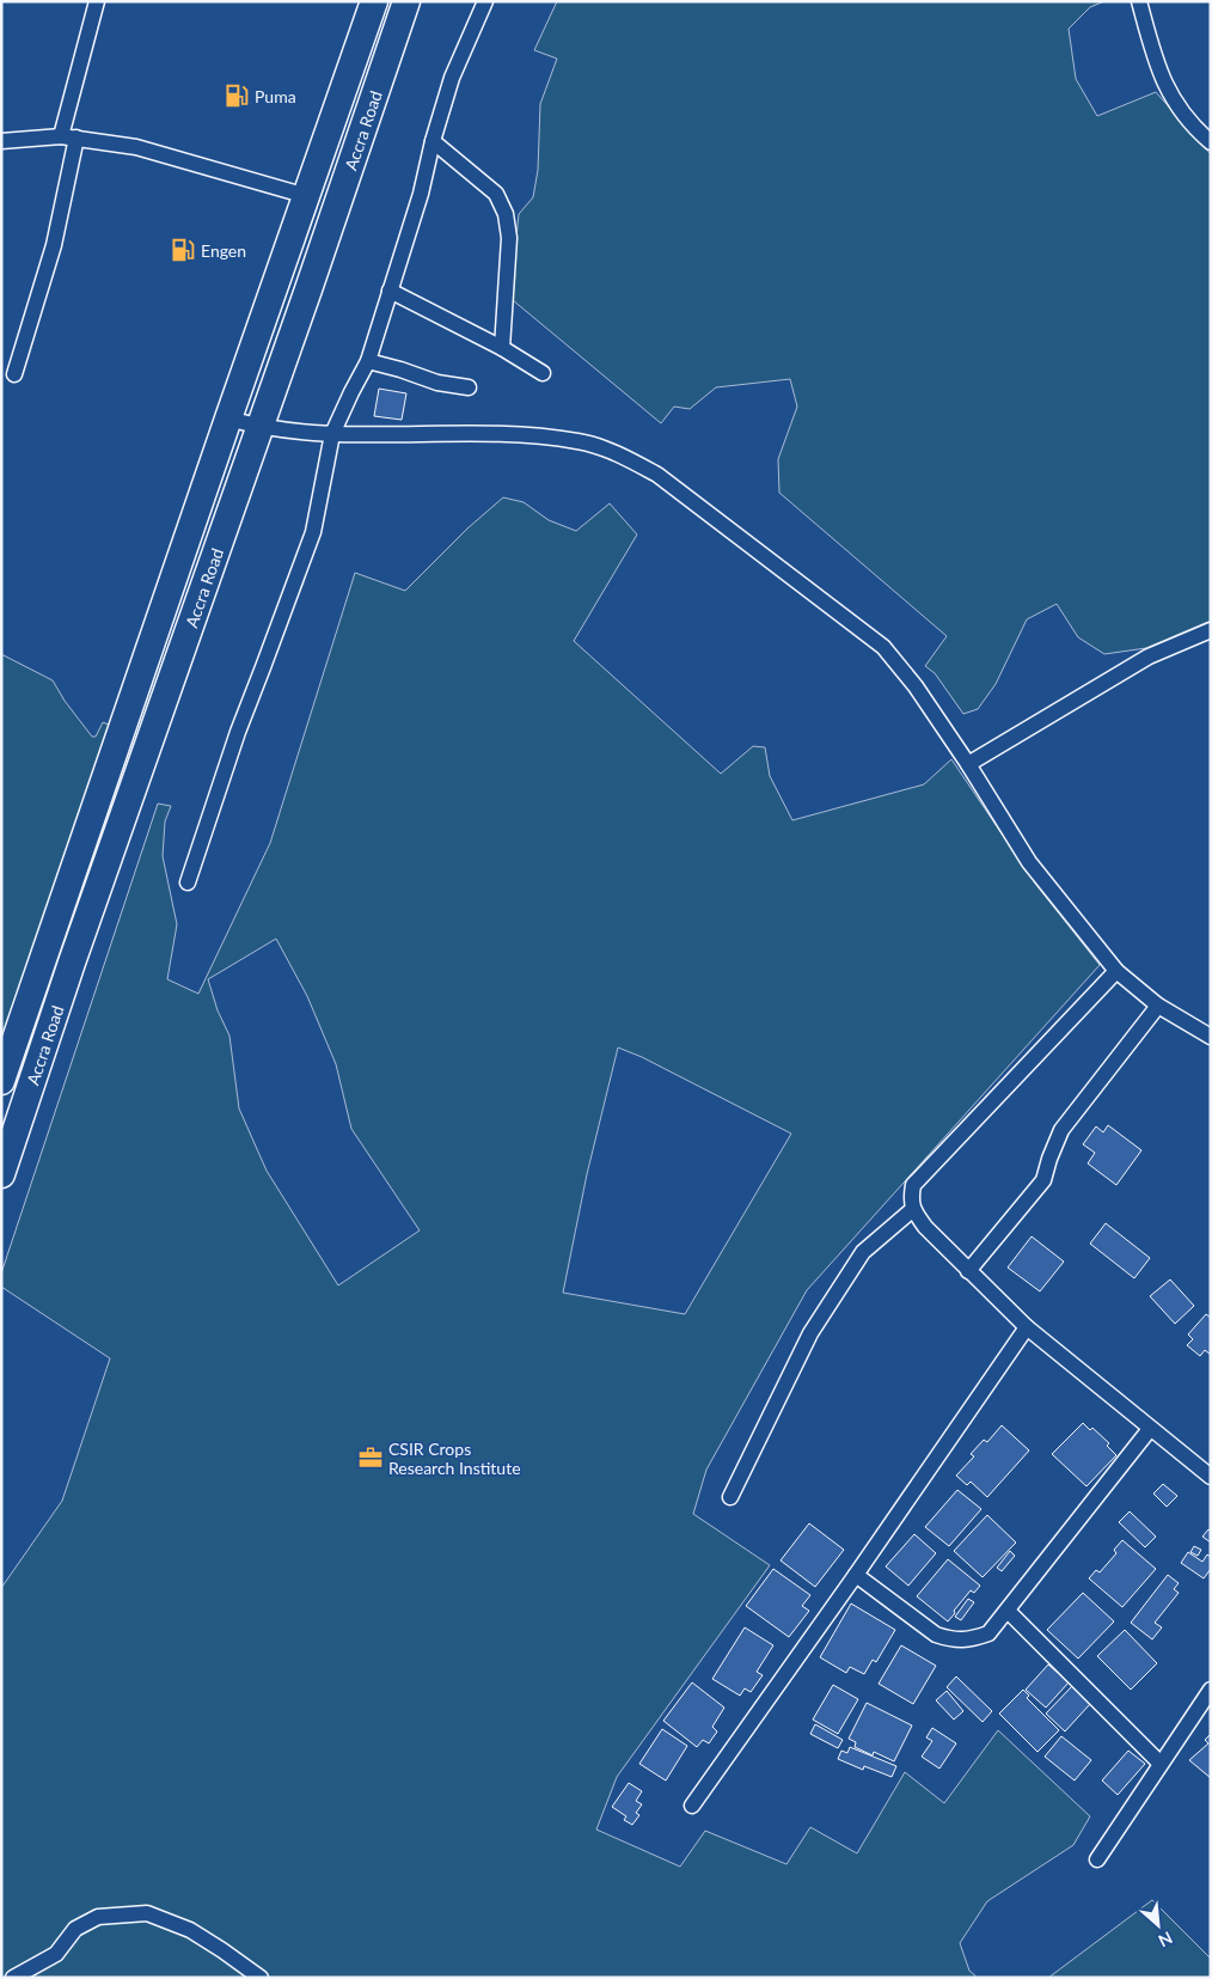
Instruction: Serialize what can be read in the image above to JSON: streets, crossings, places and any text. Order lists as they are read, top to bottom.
{
  "streets": {
    "highway": ["Accra Road"]
  },
  "places": {
    "fuel station": ["Puma", "Engen"],
    "office": ["CSIR Crops Research Institute"]
  },
  "north": "bottom right"
}
